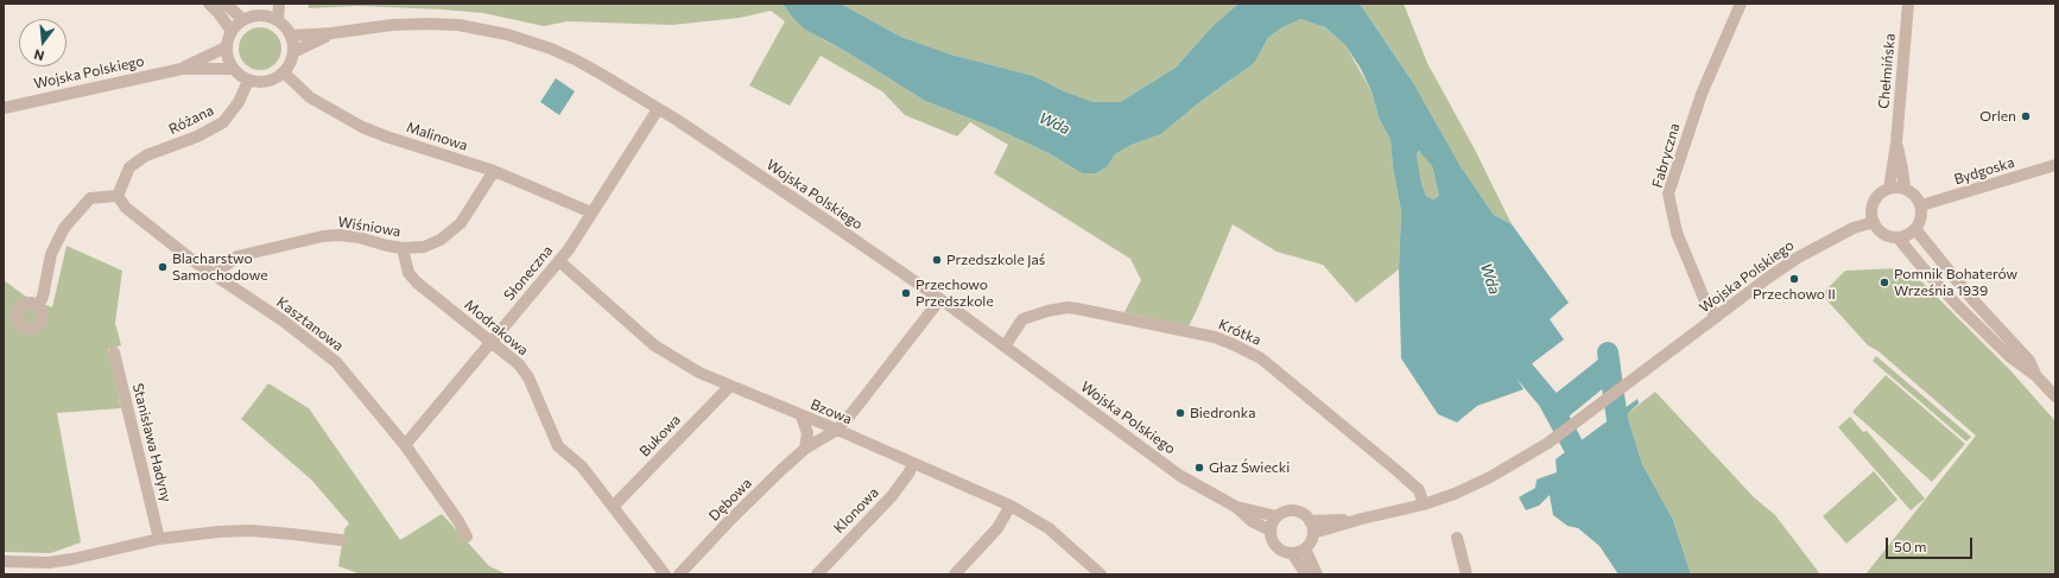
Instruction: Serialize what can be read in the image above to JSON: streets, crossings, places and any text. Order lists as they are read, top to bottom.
{
  "streets": {
    "street": [
      "Chełmińska",
      "Wojska Polskiego",
      "Różana",
      "Malinowa",
      "Fabryczna",
      "Bydgoska",
      "Wiśniowa",
      "Słoneczna",
      "Kasztanowa",
      "Modrakowa",
      "Krótka",
      "Bzowa",
      "Bukowa",
      "Stanisława Hadyny",
      "Dębowa",
      "Klonowa"
    ]
  },
  "crossings": [
    ["Chełmińska", "Wojska Polskiego"],
    ["Chełmińska", "Bydgoska"],
    ["Wojska Polskiego", "Różana"],
    ["Wojska Polskiego", "Malinowa"],
    ["Wojska Polskiego", "Fabryczna"],
    ["Wojska Polskiego", "Bydgoska"],
    ["Wojska Polskiego", "Słoneczna"],
    ["Wojska Polskiego", "Krótka"],
    ["Różana", "Malinowa"],
    ["Różana", "Kasztanowa"],
    ["Malinowa", "Wiśniowa"],
    ["Malinowa", "Słoneczna"],
    ["Wiśniowa", "Kasztanowa"],
    ["Wiśniowa", "Modrakowa"],
    ["Słoneczna", "Kasztanowa"],
    ["Słoneczna", "Modrakowa"],
    ["Słoneczna", "Bzowa"],
    ["Modrakowa", "Bukowa"],
    ["Bzowa", "Bukowa"],
    ["Bzowa", "Dębowa"],
    ["Bzowa", "Klonowa"]
  ],
  "water": ["Wda"],
  "places": [
    "Orlen",
    "Przedszkole Jaś",
    "Blacharstwo Samochodowe",
    "Przechowo II",
    "Pomnik Bohaterów Września 1939",
    "Przechowo Przedszkole",
    "Biedronka",
    "Głaz Świecki"
  ],
  "scale_bar": "50 m",
  "north": "bottom"
}
